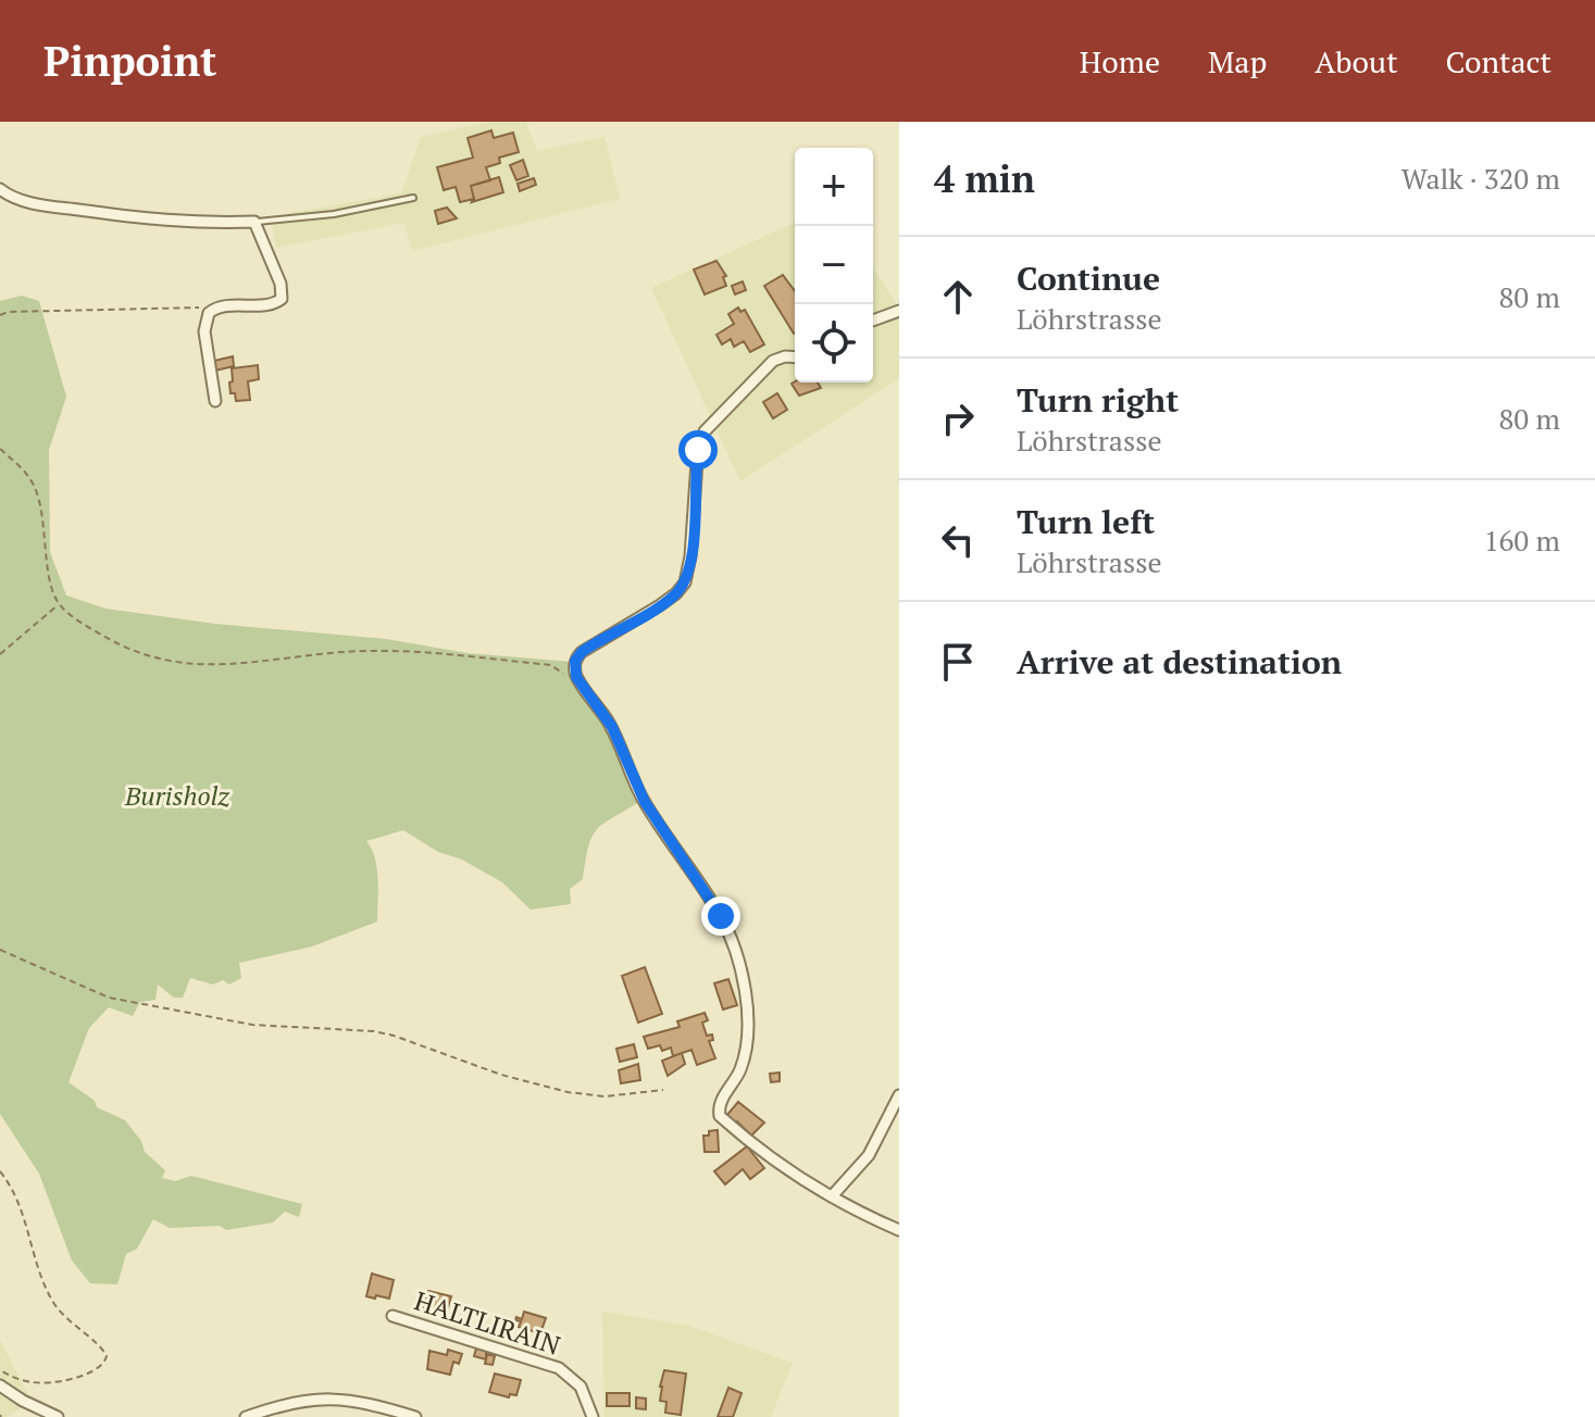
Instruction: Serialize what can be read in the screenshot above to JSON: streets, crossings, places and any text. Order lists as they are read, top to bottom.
{
  "streets": {
    "street": ["HALTLIRAIN"]
  },
  "parks": ["Burisholz"],
  "page": {
    "header": "Pinpoint",
    "nav": [
      "Home",
      "Map",
      "About",
      "Contact"
    ],
    "heading": ["4 min", "Walk · 320 m"],
    "map_buttons": ["+", "−"],
    "list": [
      ["Continue", "Löhrstrasse", "80 m"],
      ["Turn right", "Löhrstrasse", "80 m"],
      ["Turn left", "Löhrstrasse", "160 m"],
      "Arrive at destination"
    ]
  }
}
